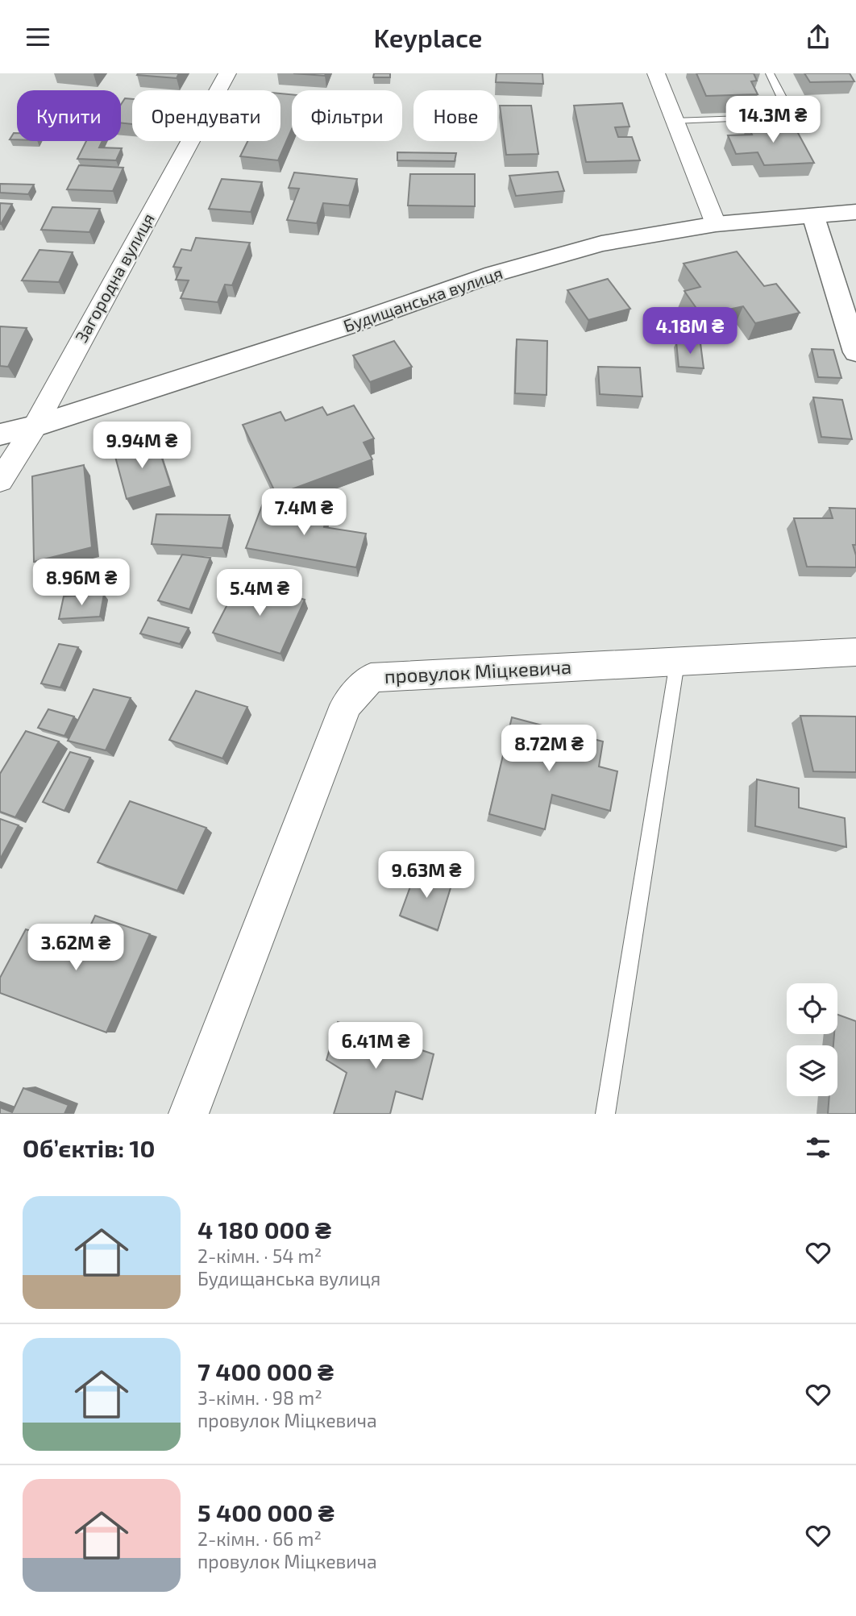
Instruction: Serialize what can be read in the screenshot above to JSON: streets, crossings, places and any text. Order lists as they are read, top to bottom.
{
  "streets": {
    "street": ["Загородна вулиця", "Будищанська вулиця", "провулок Міцкевича"]
  },
  "crossings": [
    ["Загородна вулиця", "Будищанська вулиця"]
  ],
  "page": {
    "header": "Keyplace",
    "chip": [
      "Купити",
      "Орендувати",
      "Фільтри",
      "Нове"
    ],
    "price": [
      "14.3M ₴",
      "4.18M ₴",
      "9.94M ₴",
      "7.4M ₴",
      "8.96M ₴",
      "5.4M ₴",
      "8.72M ₴",
      "9.63M ₴",
      "3.62M ₴",
      "6.41M ₴"
    ],
    "heading": "Об’єктів: 10",
    "list": [
      {
        "name": "4 180 000 ₴",
        "note": "2-кімн. · 54 m² · Будищанська вулиця"
      },
      {
        "name": "7 400 000 ₴",
        "note": "3-кімн. · 98 m² · провулок Міцкевича"
      },
      {
        "name": "5 400 000 ₴",
        "note": "2-кімн. · 66 m² · провулок Міцкевича"
      }
    ]
  }
}
